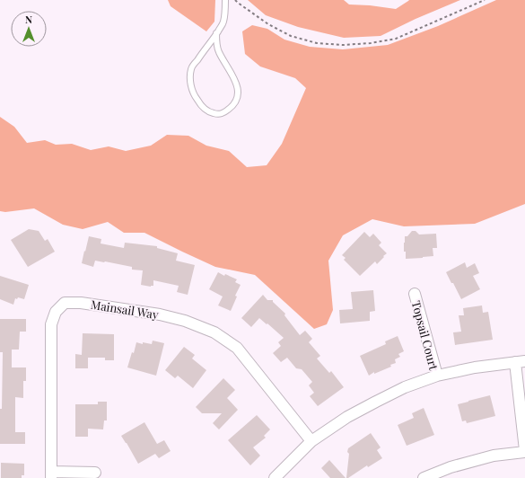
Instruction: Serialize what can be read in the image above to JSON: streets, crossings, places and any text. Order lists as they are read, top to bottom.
{
  "streets": {
    "street": ["Mainsail Way", "Topsail Court"]
  },
  "north": "top"
}
